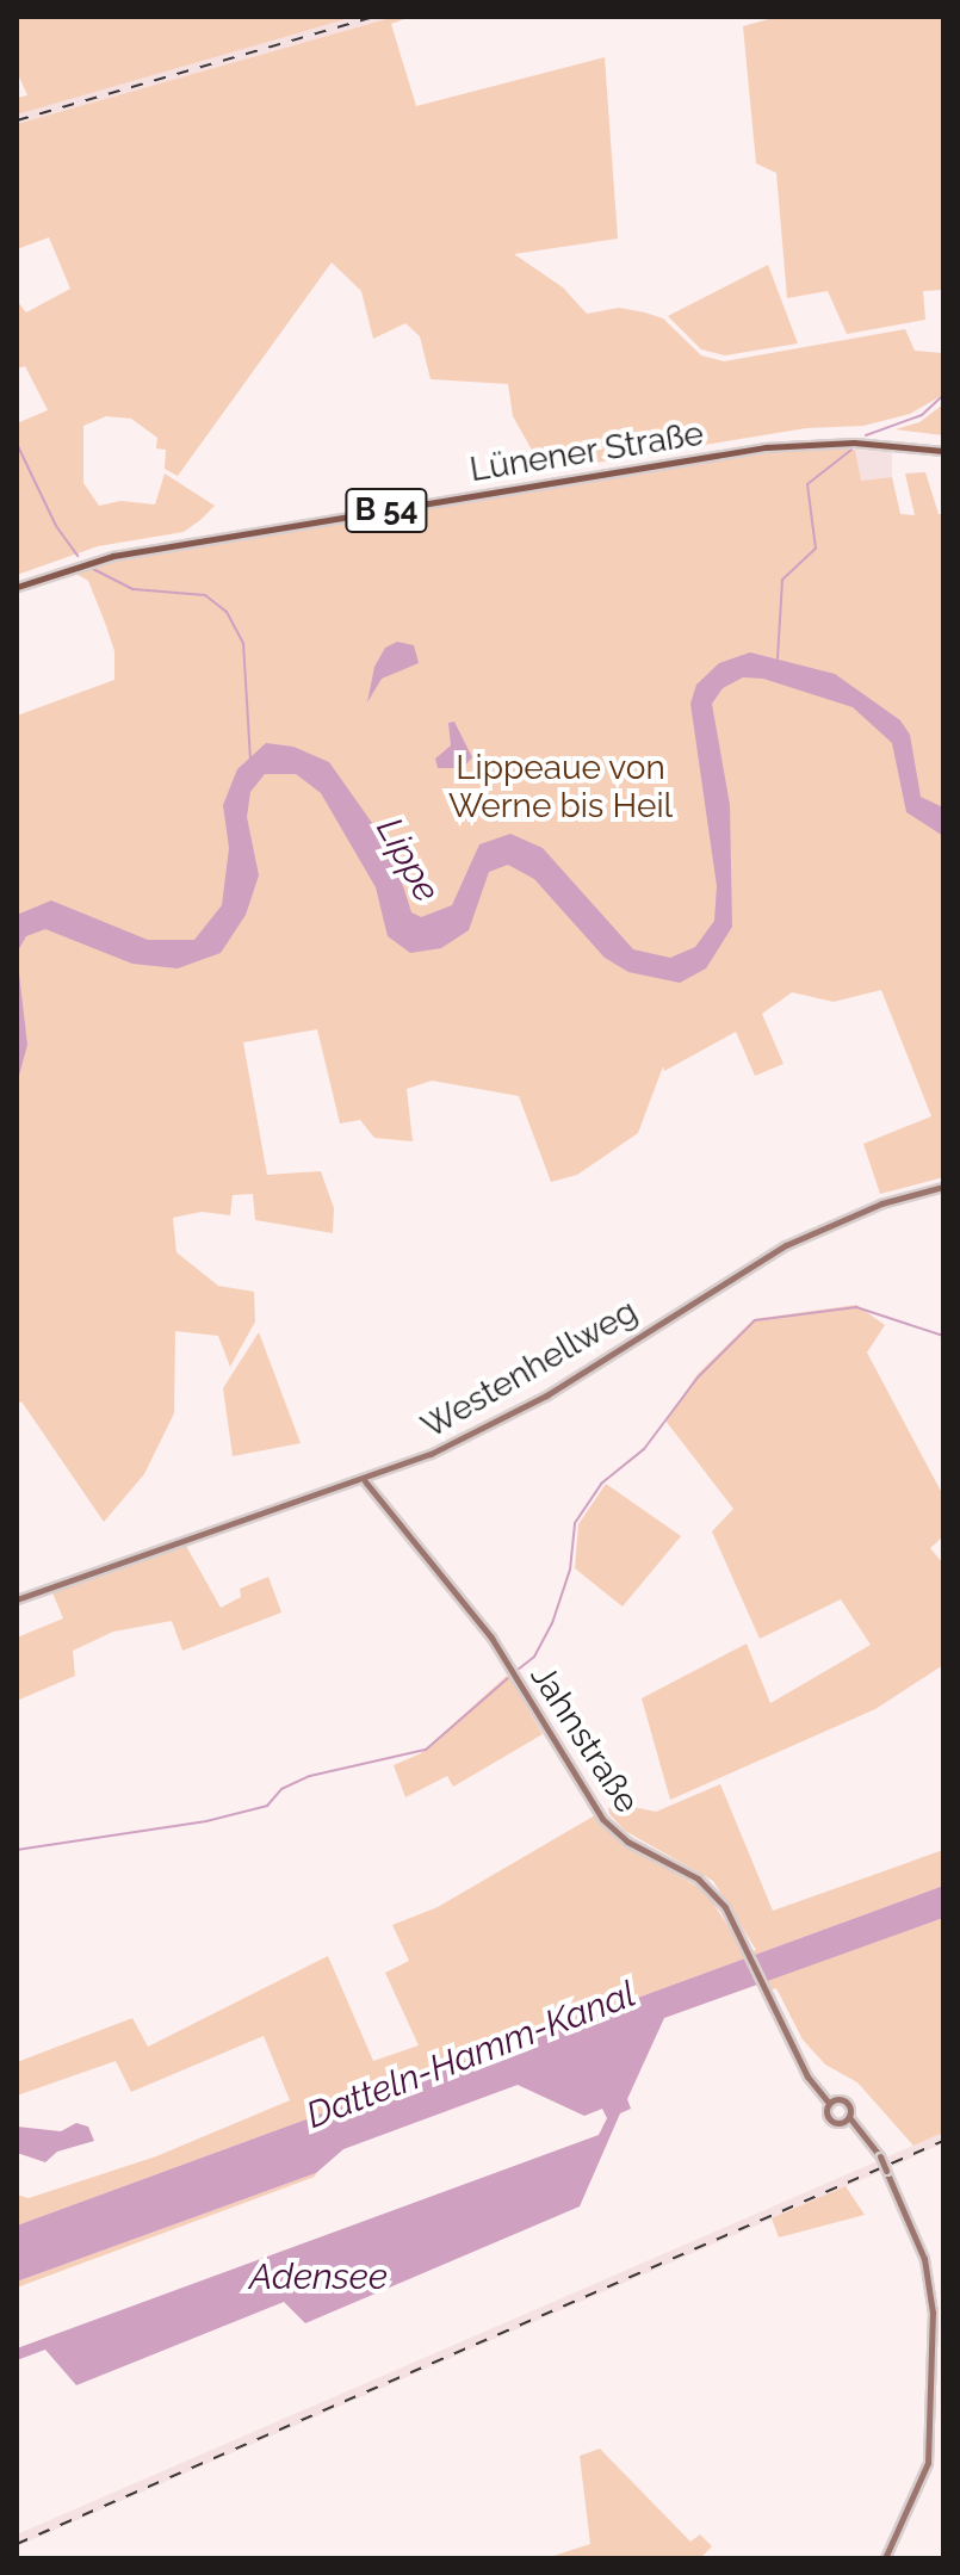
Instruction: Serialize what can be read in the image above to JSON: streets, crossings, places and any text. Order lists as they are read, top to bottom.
{
  "streets": {
    "main road": [
      "Lünener Straße",
      "B 54",
      "Westenhellweg",
      "Jahnstraße"
    ]
  },
  "crossings": [
    ["Westenhellweg", "Jahnstraße"]
  ],
  "water": ["Lippe", "Datteln-Hamm-Kanal", "Adensee"],
  "parks": ["Lippeaue von Werne bis Heil"]
}
